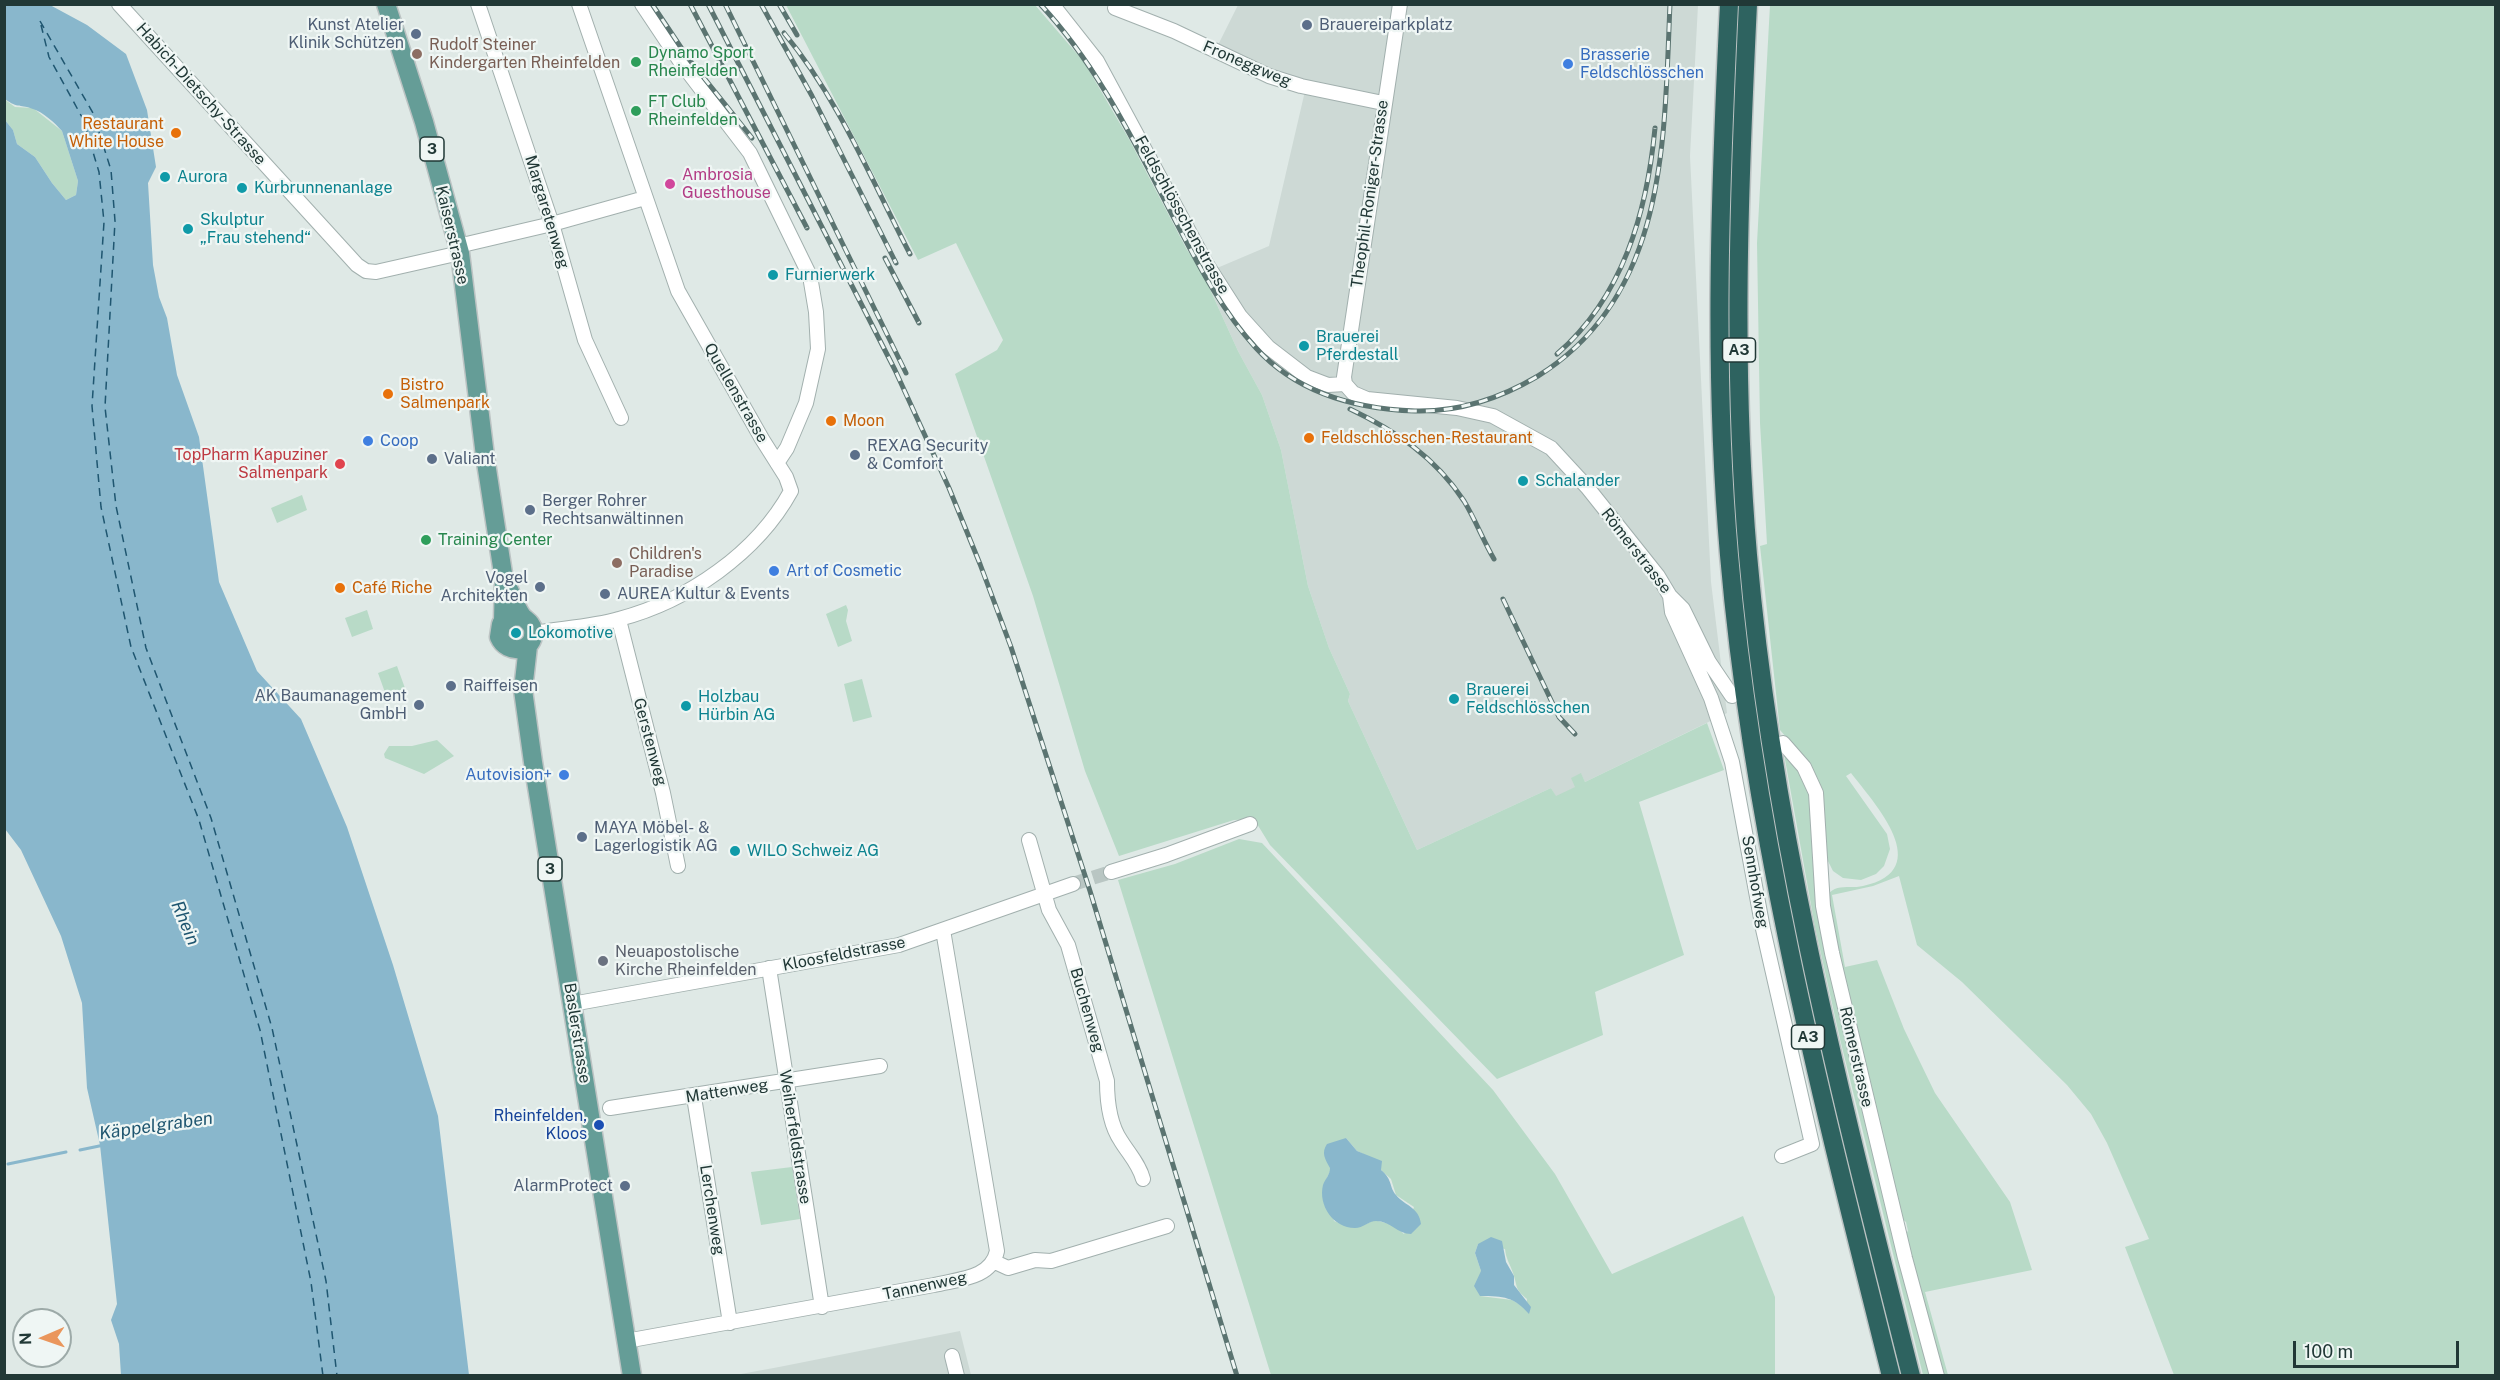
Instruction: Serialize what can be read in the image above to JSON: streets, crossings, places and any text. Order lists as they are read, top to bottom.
{
  "streets": {
    "highway": ["A3"],
    "main road": ["3", "Kaiserstrasse", "Baslerstrasse"],
    "street": [
      "Froneggweg",
      "Habich-Dietschy-Strasse",
      "Theophil-Roniger-Strasse",
      "Margaretenweg",
      "Feldschlösschenstrasse",
      "Quellenstrasse",
      "Römerstrasse",
      "Gerstenweg",
      "Sennhofweg",
      "Kloosfeldstrasse",
      "Buchenweg",
      "Mattenweg",
      "Weiherfeldstrasse",
      "Lerchenweg",
      "Tannenweg"
    ]
  },
  "crossings": [
    ["Froneggweg", "Theophil-Roniger-Strasse"],
    ["Habich-Dietschy-Strasse", "Margaretenweg"],
    ["Habich-Dietschy-Strasse", "Kaiserstrasse"],
    ["Habich-Dietschy-Strasse", "Quellenstrasse"],
    ["3", "Kaiserstrasse"],
    ["3", "Quellenstrasse"],
    ["3", "Baslerstrasse"],
    ["Theophil-Roniger-Strasse", "Feldschlösschenstrasse"],
    ["Theophil-Roniger-Strasse", "Römerstrasse"],
    ["Feldschlösschenstrasse", "Römerstrasse"],
    ["Quellenstrasse", "Gerstenweg"],
    ["Quellenstrasse", "Baslerstrasse"],
    ["Römerstrasse", "Sennhofweg"],
    ["Kloosfeldstrasse", "Buchenweg"],
    ["Kloosfeldstrasse", "Baslerstrasse"],
    ["Kloosfeldstrasse", "Weiherfeldstrasse"],
    ["Baslerstrasse", "Tannenweg"],
    ["Mattenweg", "Weiherfeldstrasse"],
    ["Mattenweg", "Lerchenweg"],
    ["Weiherfeldstrasse", "Tannenweg"],
    ["Lerchenweg", "Tannenweg"]
  ],
  "water": ["Rhein", "Käppelgraben"],
  "places": [
    "Brauereiparkplatz",
    "Kunst Atelier Klinik Schützen",
    "Rudolf Steiner Kindergarten Rheinfelden",
    "Dynamo Sport Rheinfelden",
    "Brasserie Feldschlösschen",
    "FT Club Rheinfelden",
    "Restaurant White House",
    "Aurora",
    "Ambrosia Guesthouse",
    "Kurbrunnenanlage",
    "Skulptur „Frau stehend“",
    "Furnierwerk",
    "Brauerei Pferdestall",
    "Bistro Salmenpark",
    "Moon",
    "Feldschlösschen-Restaurant",
    "Coop",
    "REXAG Security & Comfort",
    "Valiant",
    "TopPharm Kapuziner Salmenpark",
    "Schalander",
    "Berger Rohrer Rechtsanwältinnen",
    "Training Center",
    "Children's Paradise",
    "Art of Cosmetic",
    "Vogel Architekten",
    "Café Riche",
    "AUREA Kultur & Events",
    "Lokomotive",
    "Raiffeisen",
    "Brauerei Feldschlösschen",
    "AK Baumanagement GmbH",
    "Holzbau Hürbin AG",
    "Autovision+",
    "MAYA Möbel- & Lagerlogistik AG",
    "WILO Schweiz AG",
    "Neuapostolische Kirche Rheinfelden",
    "Rheinfelden, Kloos",
    "AlarmProtect"
  ],
  "scale_bar": "100 m",
  "north": "left"
}
